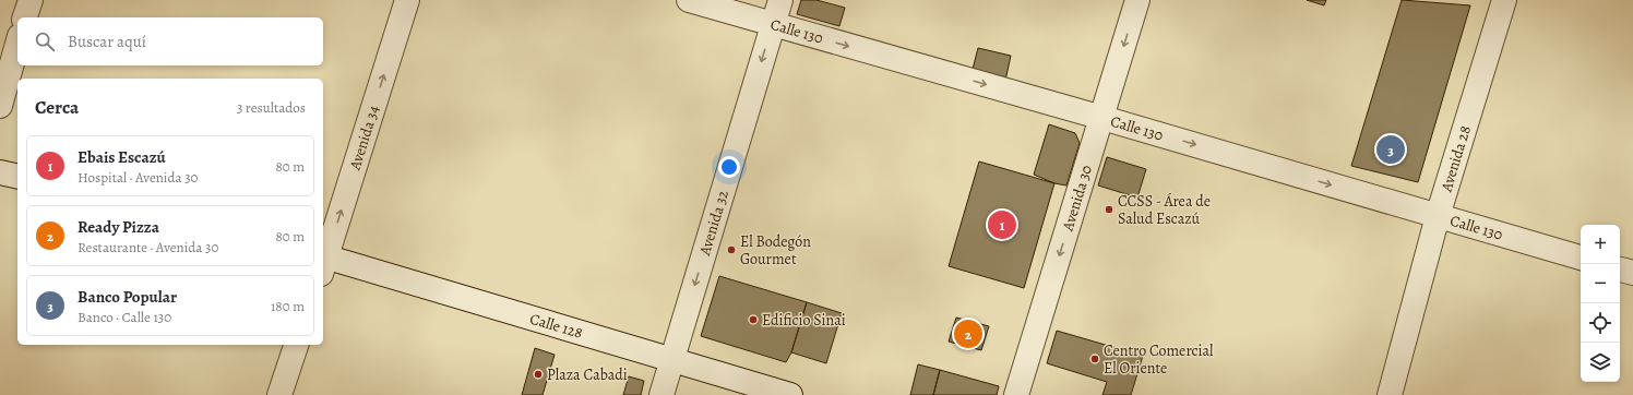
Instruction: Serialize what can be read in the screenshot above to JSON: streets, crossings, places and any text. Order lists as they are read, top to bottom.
{
  "streets": {
    "street": [
      "Calle 130",
      "Avenida 34",
      "Avenida 28",
      "Avenida 30",
      "Avenida 32",
      "Calle 128"
    ]
  },
  "crossings": [
    ["Calle 130", "Avenida 28"],
    ["Calle 130", "Avenida 30"],
    ["Calle 130", "Avenida 32"],
    ["Avenida 34", "Calle 128"],
    ["Avenida 32", "Calle 128"]
  ],
  "one_way": [
    "Calle 130",
    "Avenida 34",
    "Avenida 30",
    "Avenida 32"
  ],
  "places": [
    "CCSS - Área de Salud Escazú",
    "El Bodegón Gourmet",
    "Edificio Sinai",
    "Centro Comercial El Oriente",
    "Plaza Cabadi"
  ],
  "page": {
    "search": "Buscar aquí",
    "heading": ["Cerca", "3 resultados"],
    "pins": ["3", "1", "2"],
    "list": [
      {
        "mark": "1",
        "name": "Ebais Escazú",
        "note": "Hospital · Avenida 30",
        "value": "80 m"
      },
      {
        "mark": "2",
        "name": "Ready Pizza",
        "note": "Restaurante · Avenida 30",
        "value": "80 m"
      },
      {
        "mark": "3",
        "name": "Banco Popular",
        "note": "Banco · Calle 130",
        "value": "180 m"
      }
    ],
    "map_buttons": ["+", "−"]
  }
}
